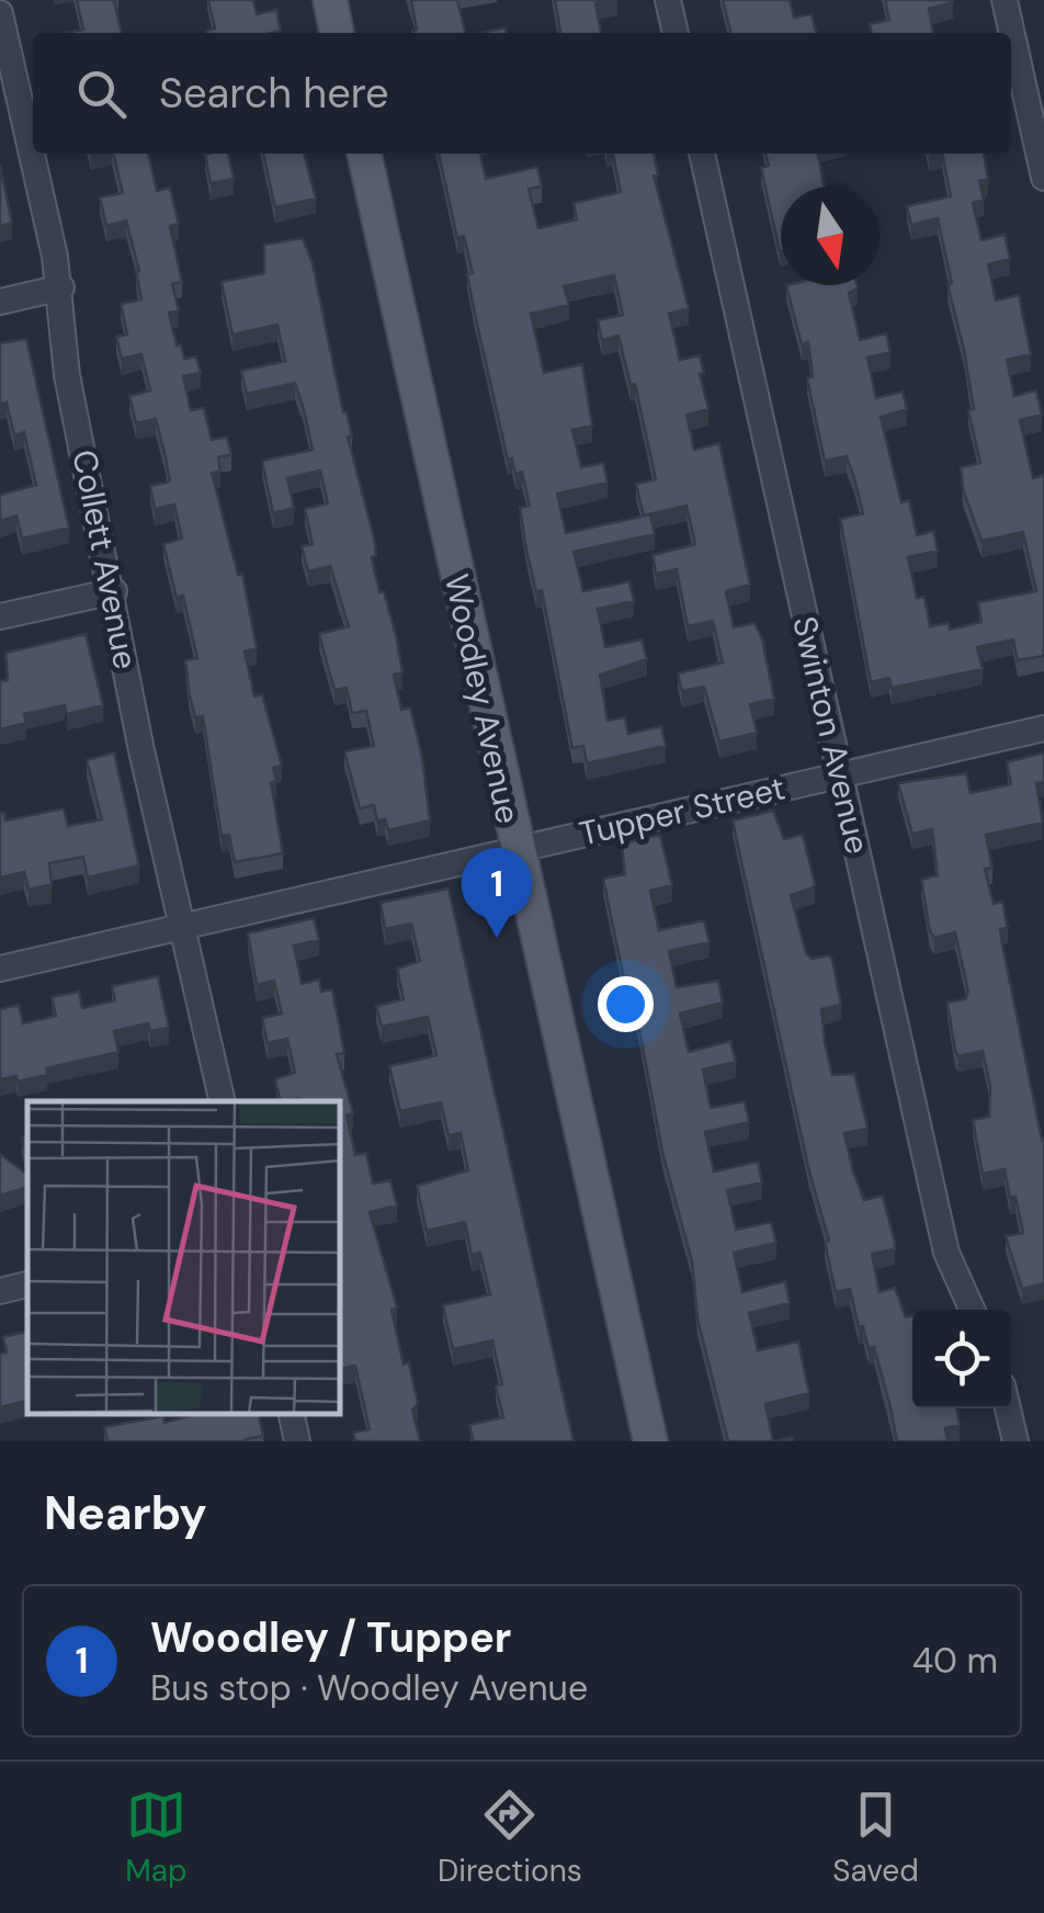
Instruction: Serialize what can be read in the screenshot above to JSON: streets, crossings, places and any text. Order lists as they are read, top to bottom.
{
  "streets": {
    "main road": ["Woodley Avenue"],
    "street": ["Collett Avenue", "Swinton Avenue", "Tupper Street"]
  },
  "crossings": [
    ["Collett Avenue", "Tupper Street"],
    ["Woodley Avenue", "Tupper Street"],
    ["Swinton Avenue", "Tupper Street"]
  ],
  "north": "bottom",
  "page": {
    "search": "Search here",
    "pins": "1",
    "heading": "Nearby",
    "list": [
      {
        "mark": "1",
        "name": "Woodley / Tupper",
        "note": "Bus stop · Woodley Avenue",
        "value": "40 m"
      }
    ],
    "nav": ["Map", "Directions", "Saved"]
  }
}
